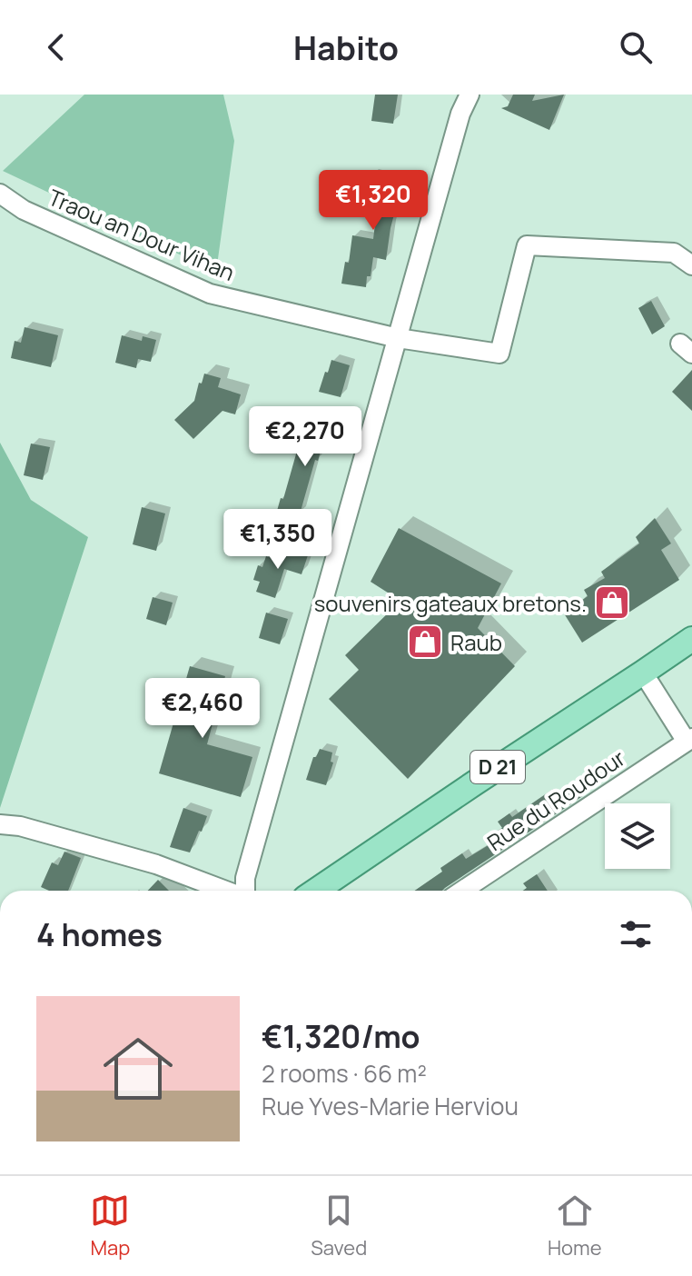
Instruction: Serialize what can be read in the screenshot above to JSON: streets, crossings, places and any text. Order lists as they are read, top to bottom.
{
  "streets": {
    "main road": ["D 21"],
    "street": ["Traou an Dour Vihan", "Rue du Roudour"]
  },
  "crossings": [
    ["D 21", "Rue du Roudour"]
  ],
  "places": {
    "shop": ["souvenirs gateaux bretons.", "Raub"]
  },
  "page": {
    "header": "Habito",
    "price": [
      "€1,320",
      "€2,270",
      "€1,350",
      "€2,460"
    ],
    "heading": "4 homes",
    "list": [
      {
        "name": "€1,320/mo",
        "note": "2 rooms · 66 m² · Rue Yves-Marie Herviou"
      }
    ],
    "tabs": ["Map", "Saved", "Home"]
  }
}
